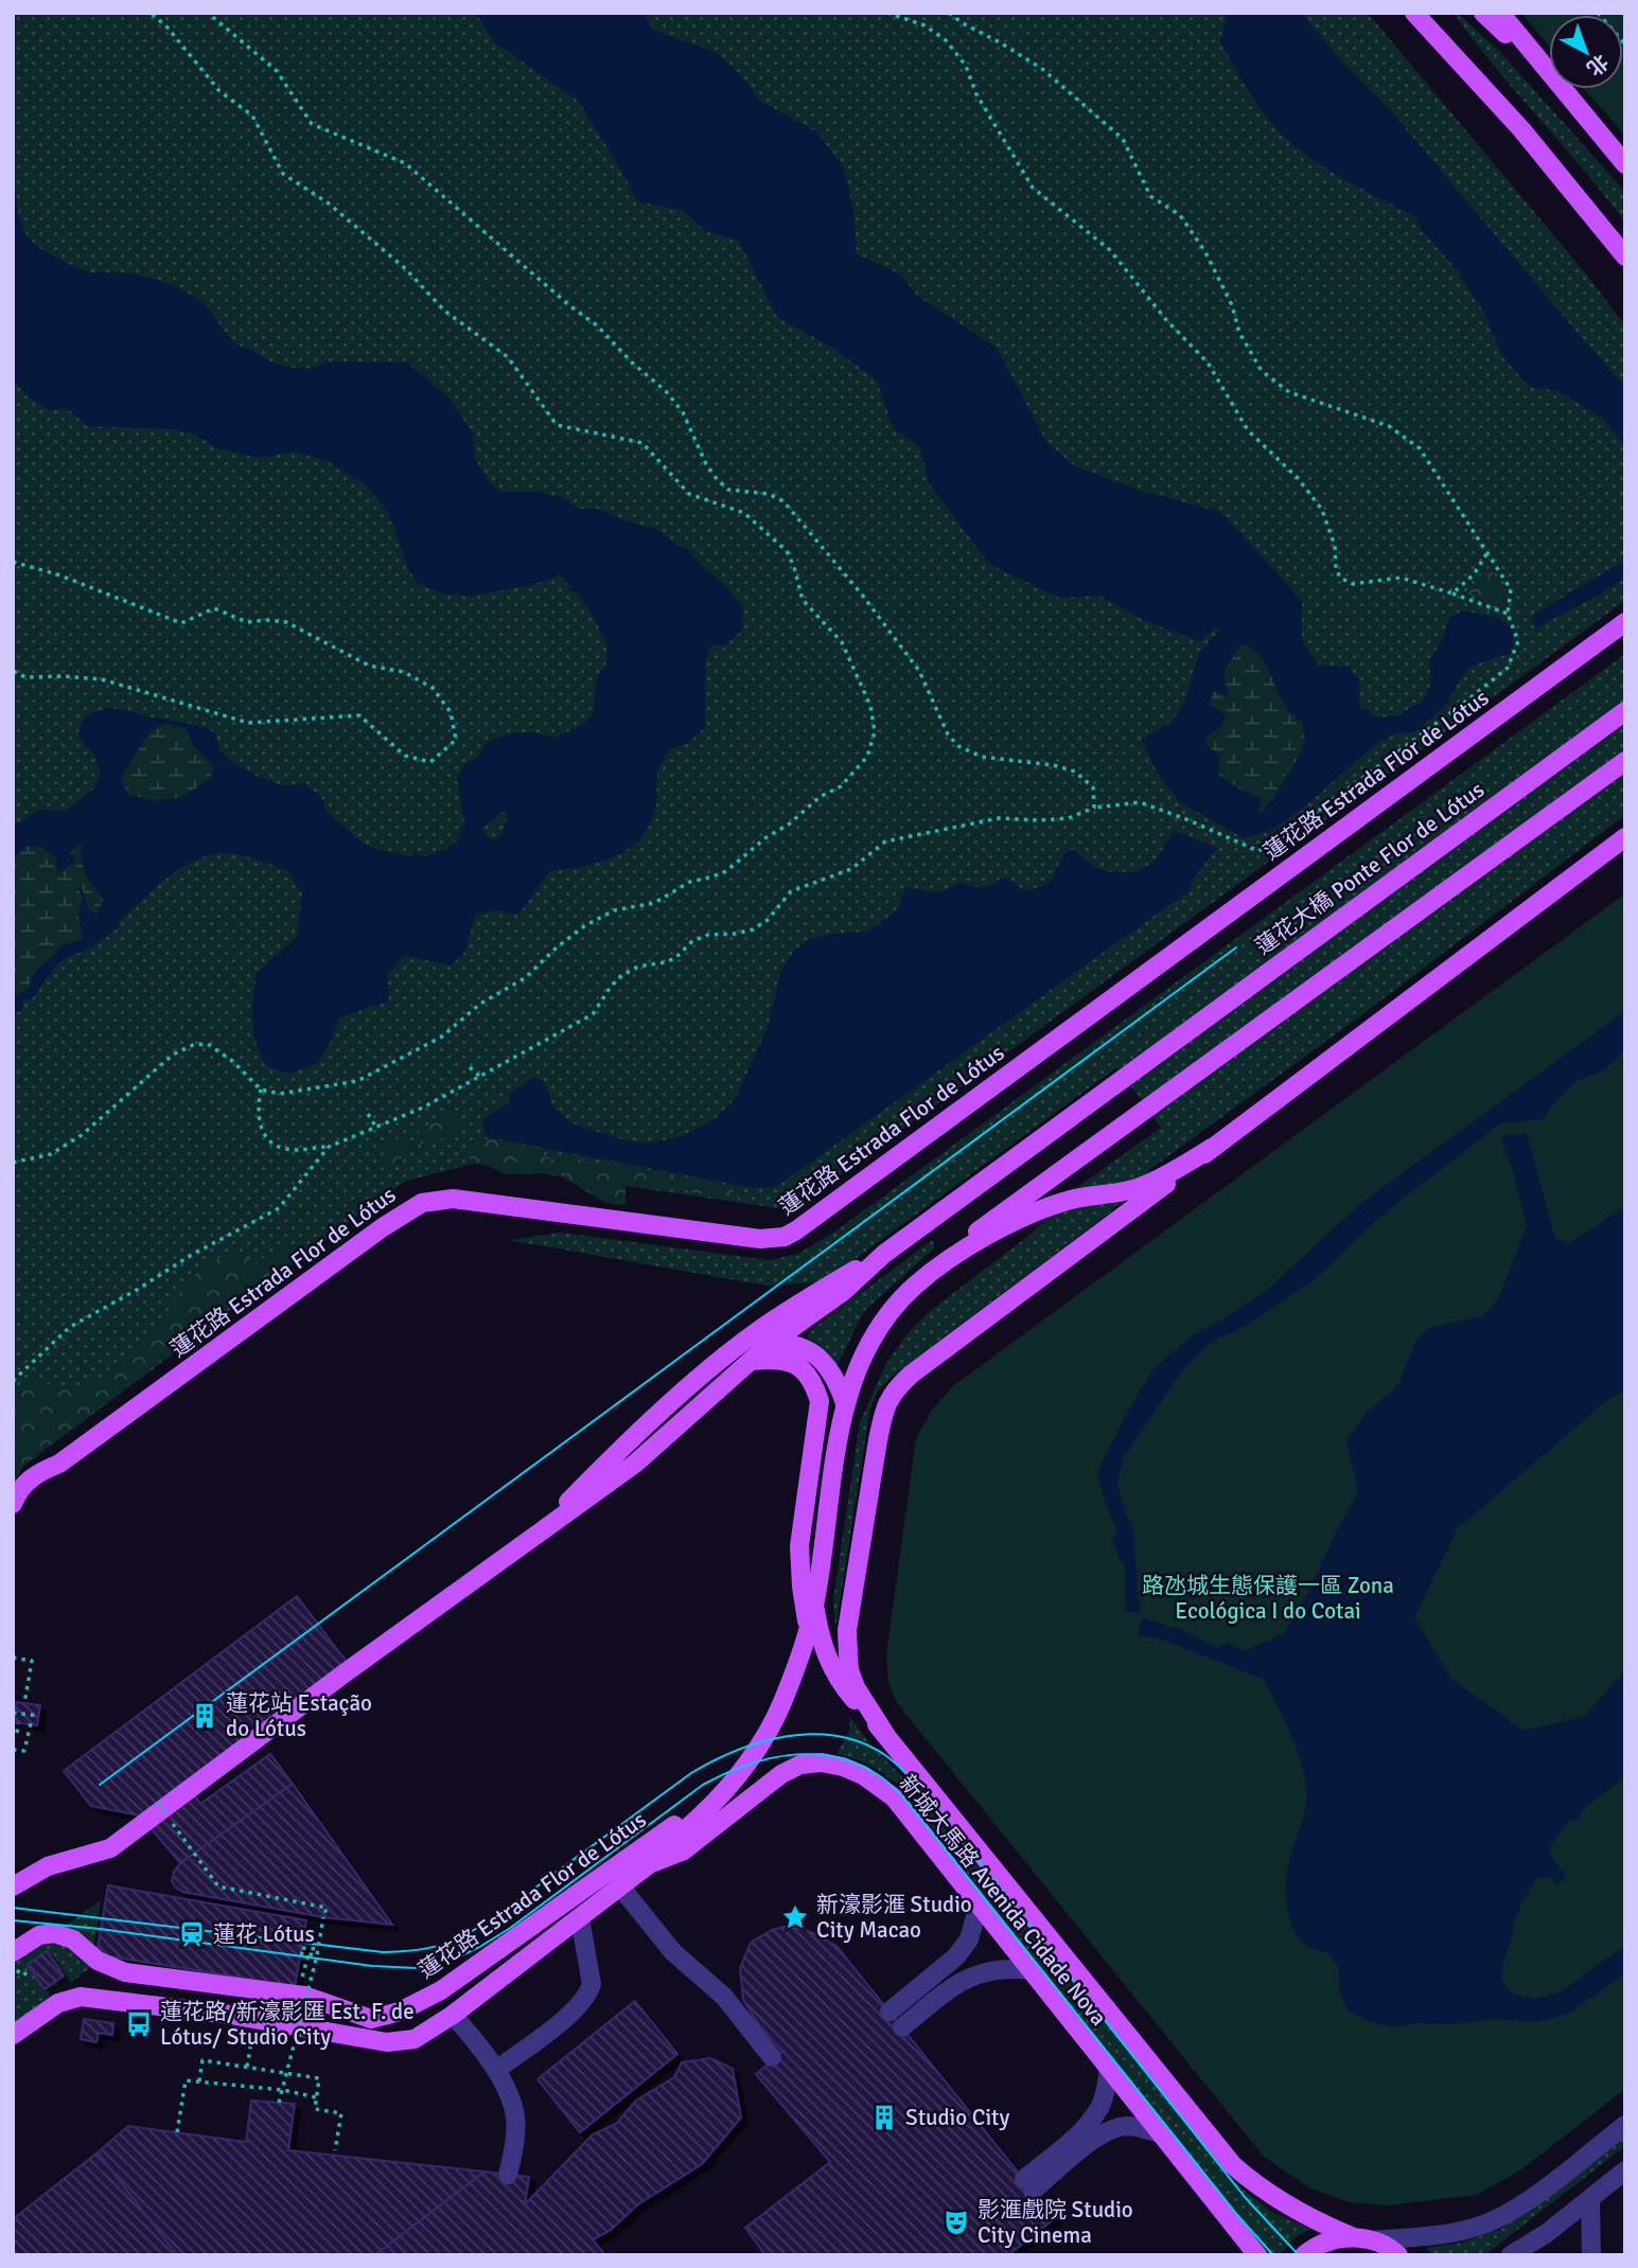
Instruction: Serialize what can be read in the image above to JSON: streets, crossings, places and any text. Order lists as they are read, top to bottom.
{
  "streets": {
    "main road": ["蓮花路 Estrada Flor de Lótus", "蓮花大橋 Ponte Flor de Lótus", "新城大馬路 Avenida Cidade Nova"]
  },
  "crossings": [
    ["蓮花路 Estrada Flor de Lótus", "新城大馬路 Avenida Cidade Nova"]
  ],
  "parks": ["路氹城生態保護一區 Zona Ecológica I do Cotai"],
  "places": {
    "building": ["蓮花站 Estação do Lótus", "Studio City"],
    "place": ["新濠影滙 Studio City Macao"],
    "station": ["蓮花 Lótus"],
    "bus stop": ["蓮花路/新濠影匯 Est. F. de Lótus/ Studio City"],
    "theatre": ["影滙戲院 Studio City Cinema"]
  },
  "north": "bottom right"
}
